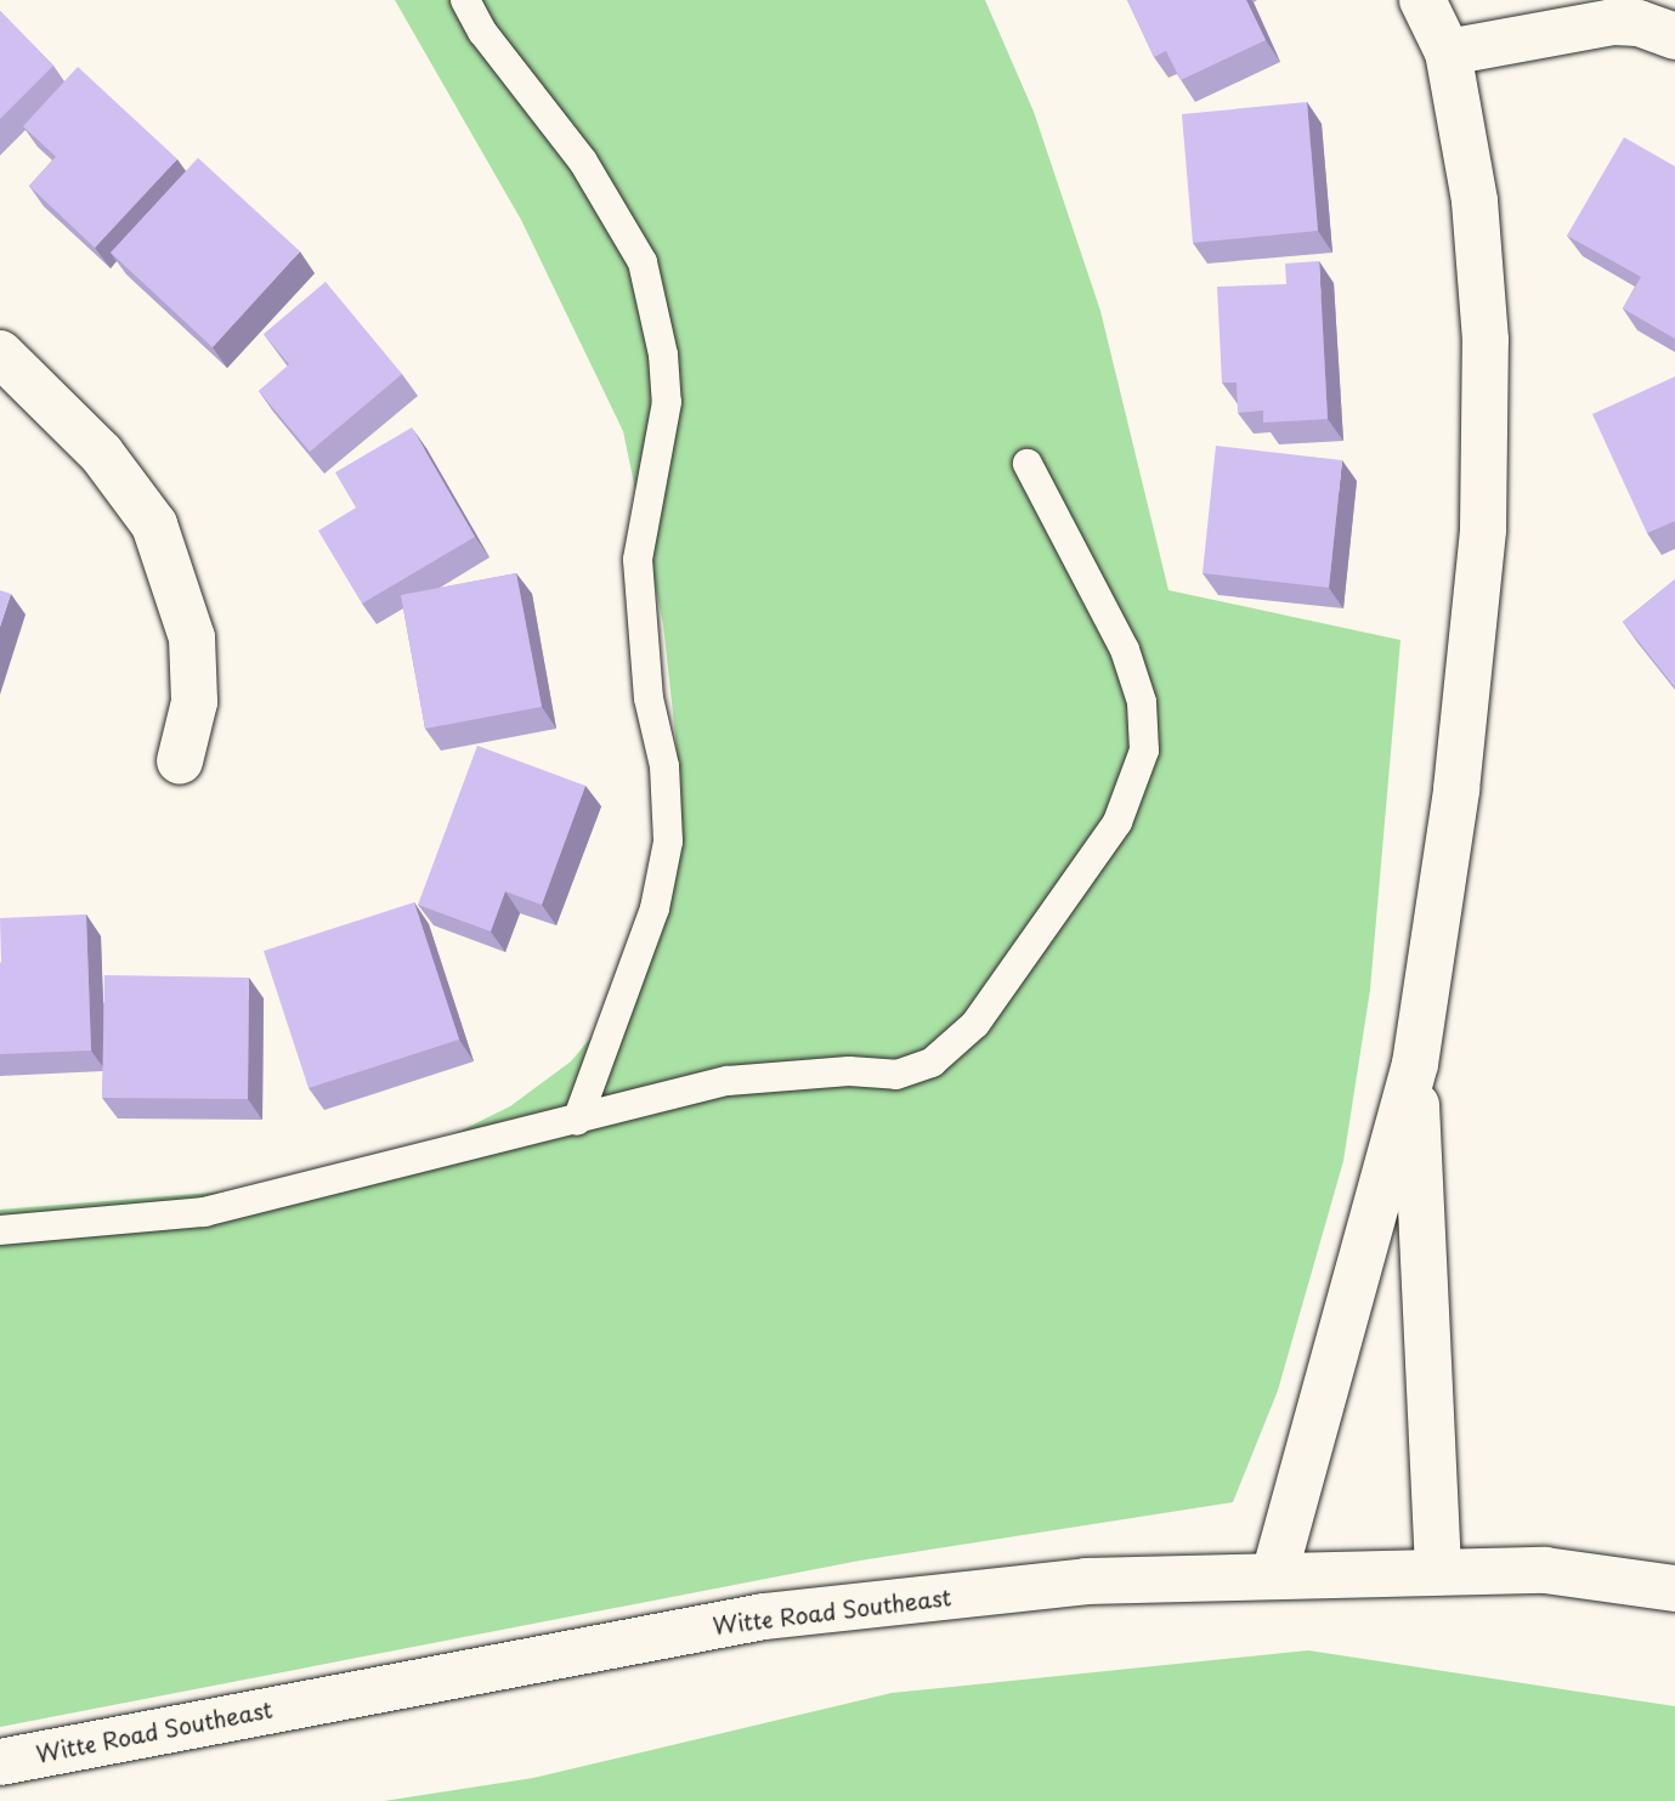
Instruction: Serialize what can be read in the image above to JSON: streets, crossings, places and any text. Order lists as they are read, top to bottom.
{
  "streets": {
    "street": ["Witte Road Southeast"]
  }
}
